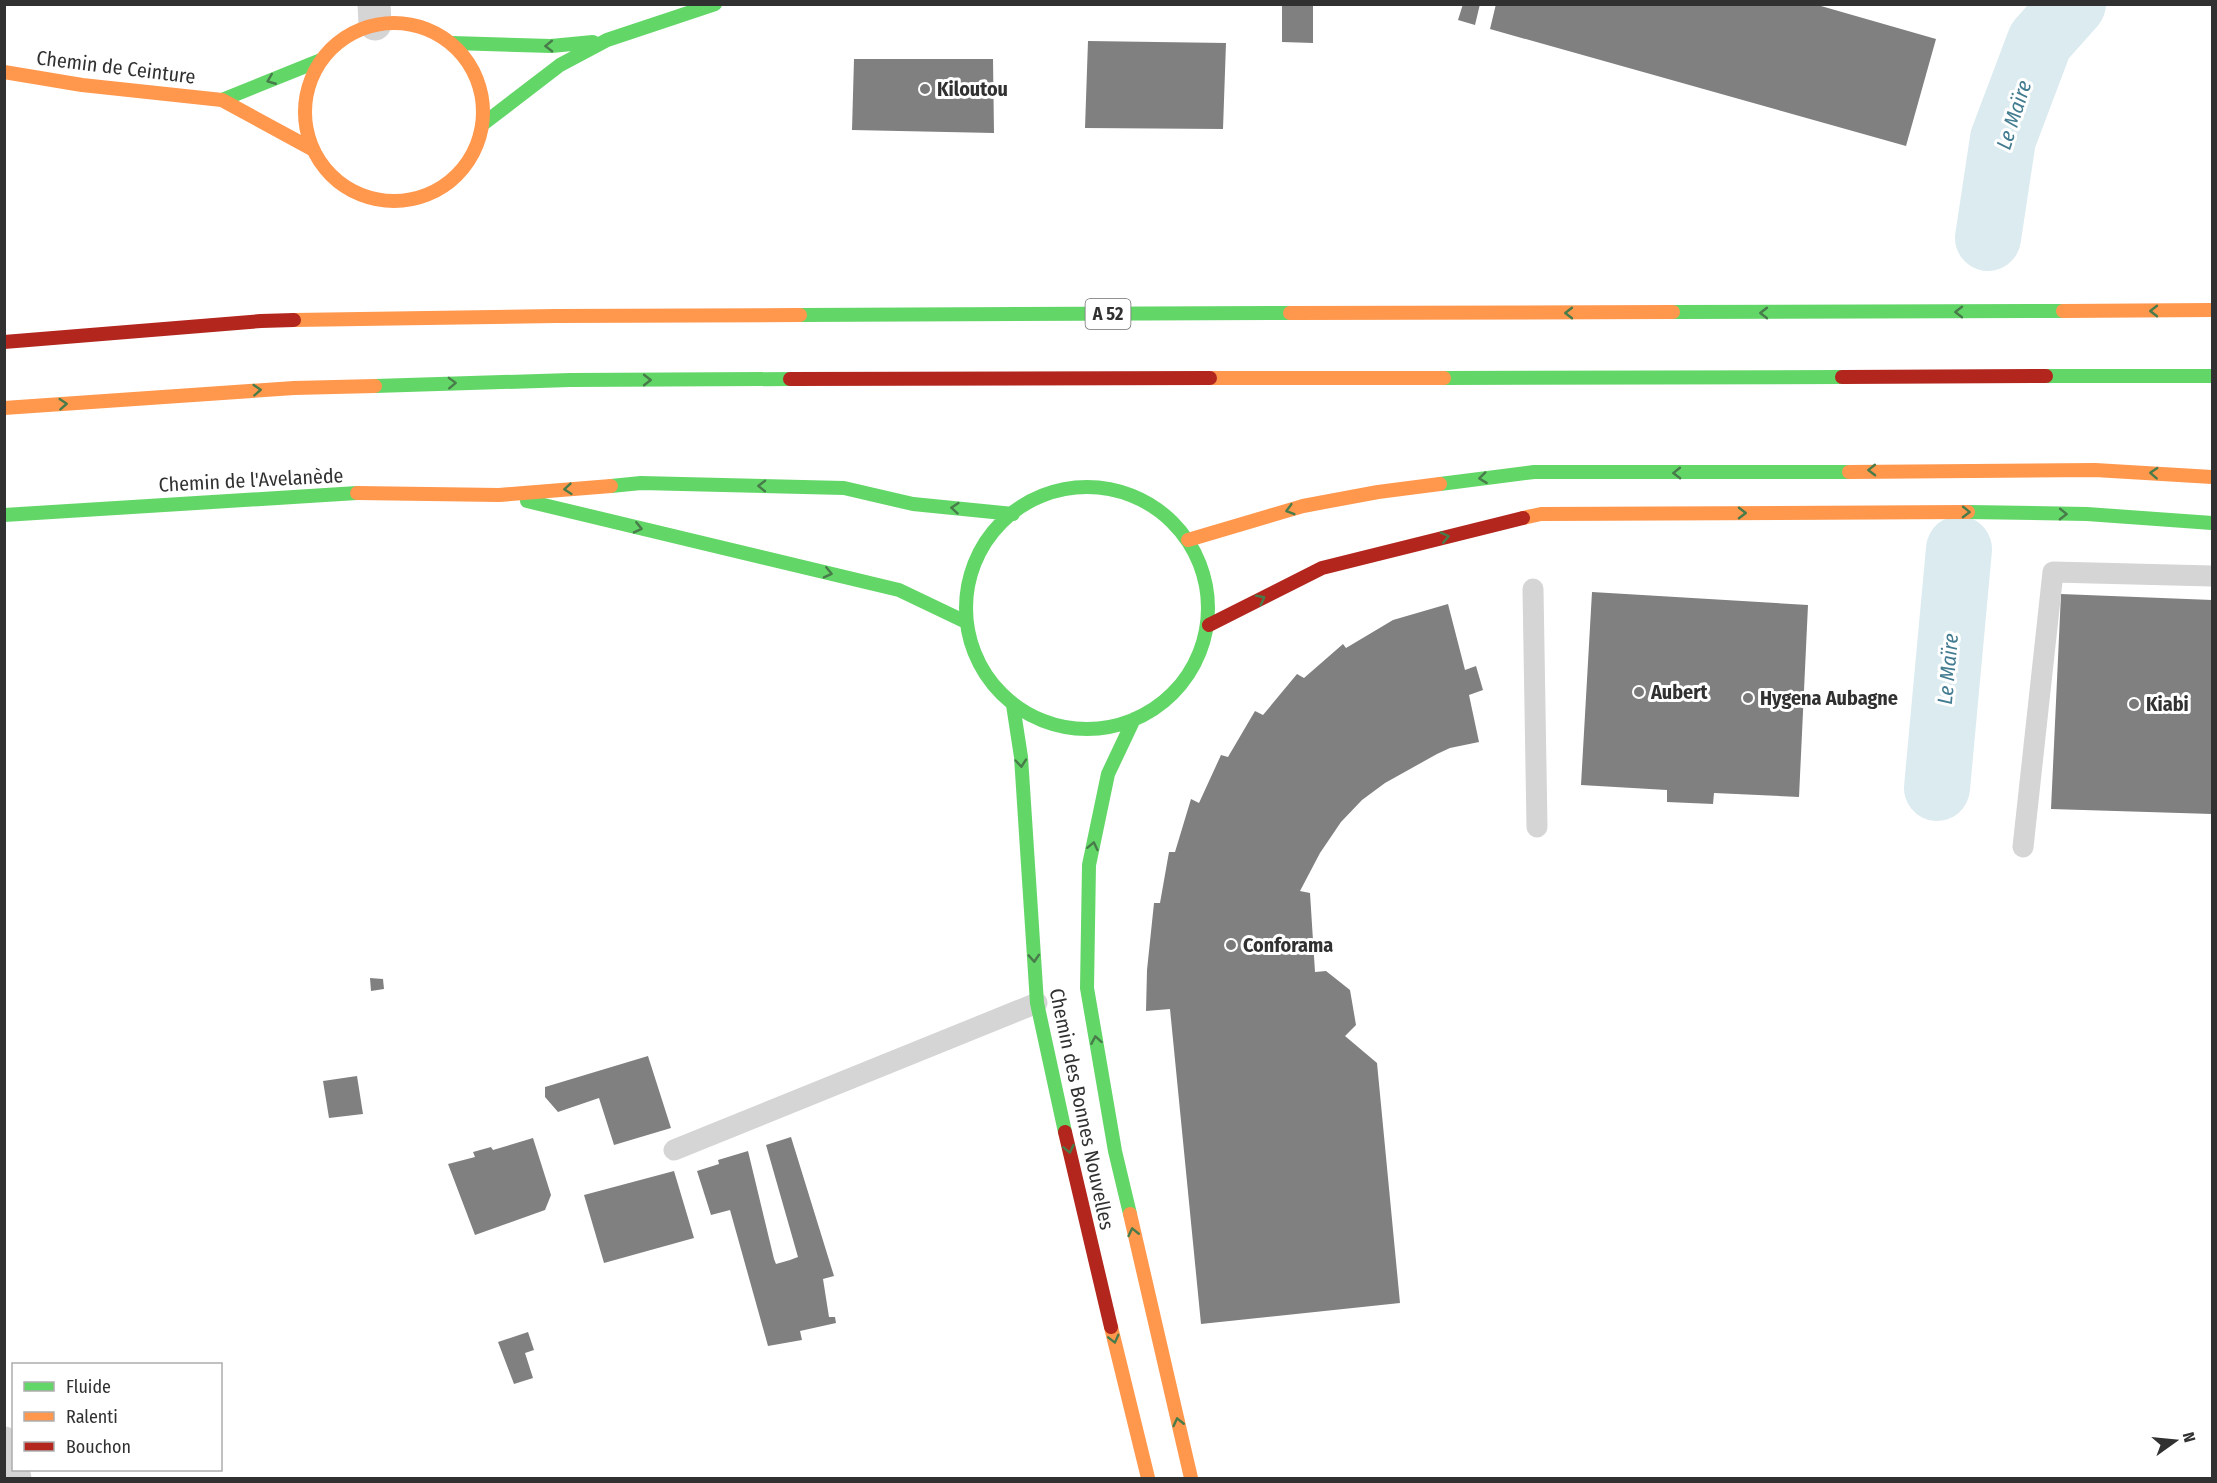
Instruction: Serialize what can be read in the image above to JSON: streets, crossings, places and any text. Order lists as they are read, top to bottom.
{
  "streets": {
    "main road": [
      "Chemin de Ceinture",
      "A 52",
      "Chemin de l'Avelanède",
      "Chemin des Bonnes Nouvelles"
    ]
  },
  "water": ["Le Maïre"],
  "places": [
    "Kiloutou",
    "Aubert",
    "Hygena Aubagne",
    "Kiabi",
    "Conforama"
  ],
  "legend": ["Fluide", "Ralenti", "Bouchon"],
  "north": "right"
}
